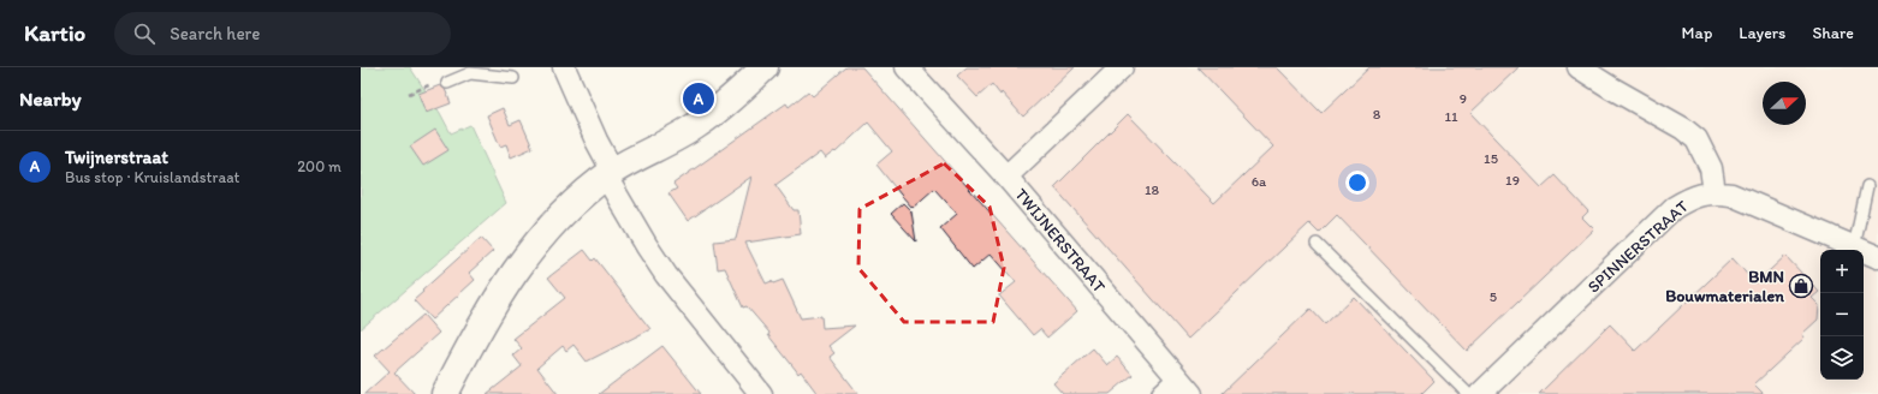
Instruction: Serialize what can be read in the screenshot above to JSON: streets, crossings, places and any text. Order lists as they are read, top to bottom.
{
  "streets": {
    "street": ["TWIJNERSTRAAT", "SPINNERSTRAAT"]
  },
  "places": {
    "shop": ["BMN Bouwmaterialen"]
  },
  "house_numbers": [
    "9",
    "8",
    "11",
    "15",
    "19",
    "6a",
    "18",
    "5"
  ],
  "north": "right",
  "page": {
    "header": "Kartio",
    "search": "Search here",
    "nav": ["Map", "Layers", "Share"],
    "heading": "Nearby",
    "pins": "A",
    "list": [
      {
        "mark": "A",
        "name": "Twijnerstraat",
        "note": "Bus stop · Kruislandstraat",
        "value": "200 m"
      }
    ],
    "map_buttons": ["+", "−"]
  }
}
